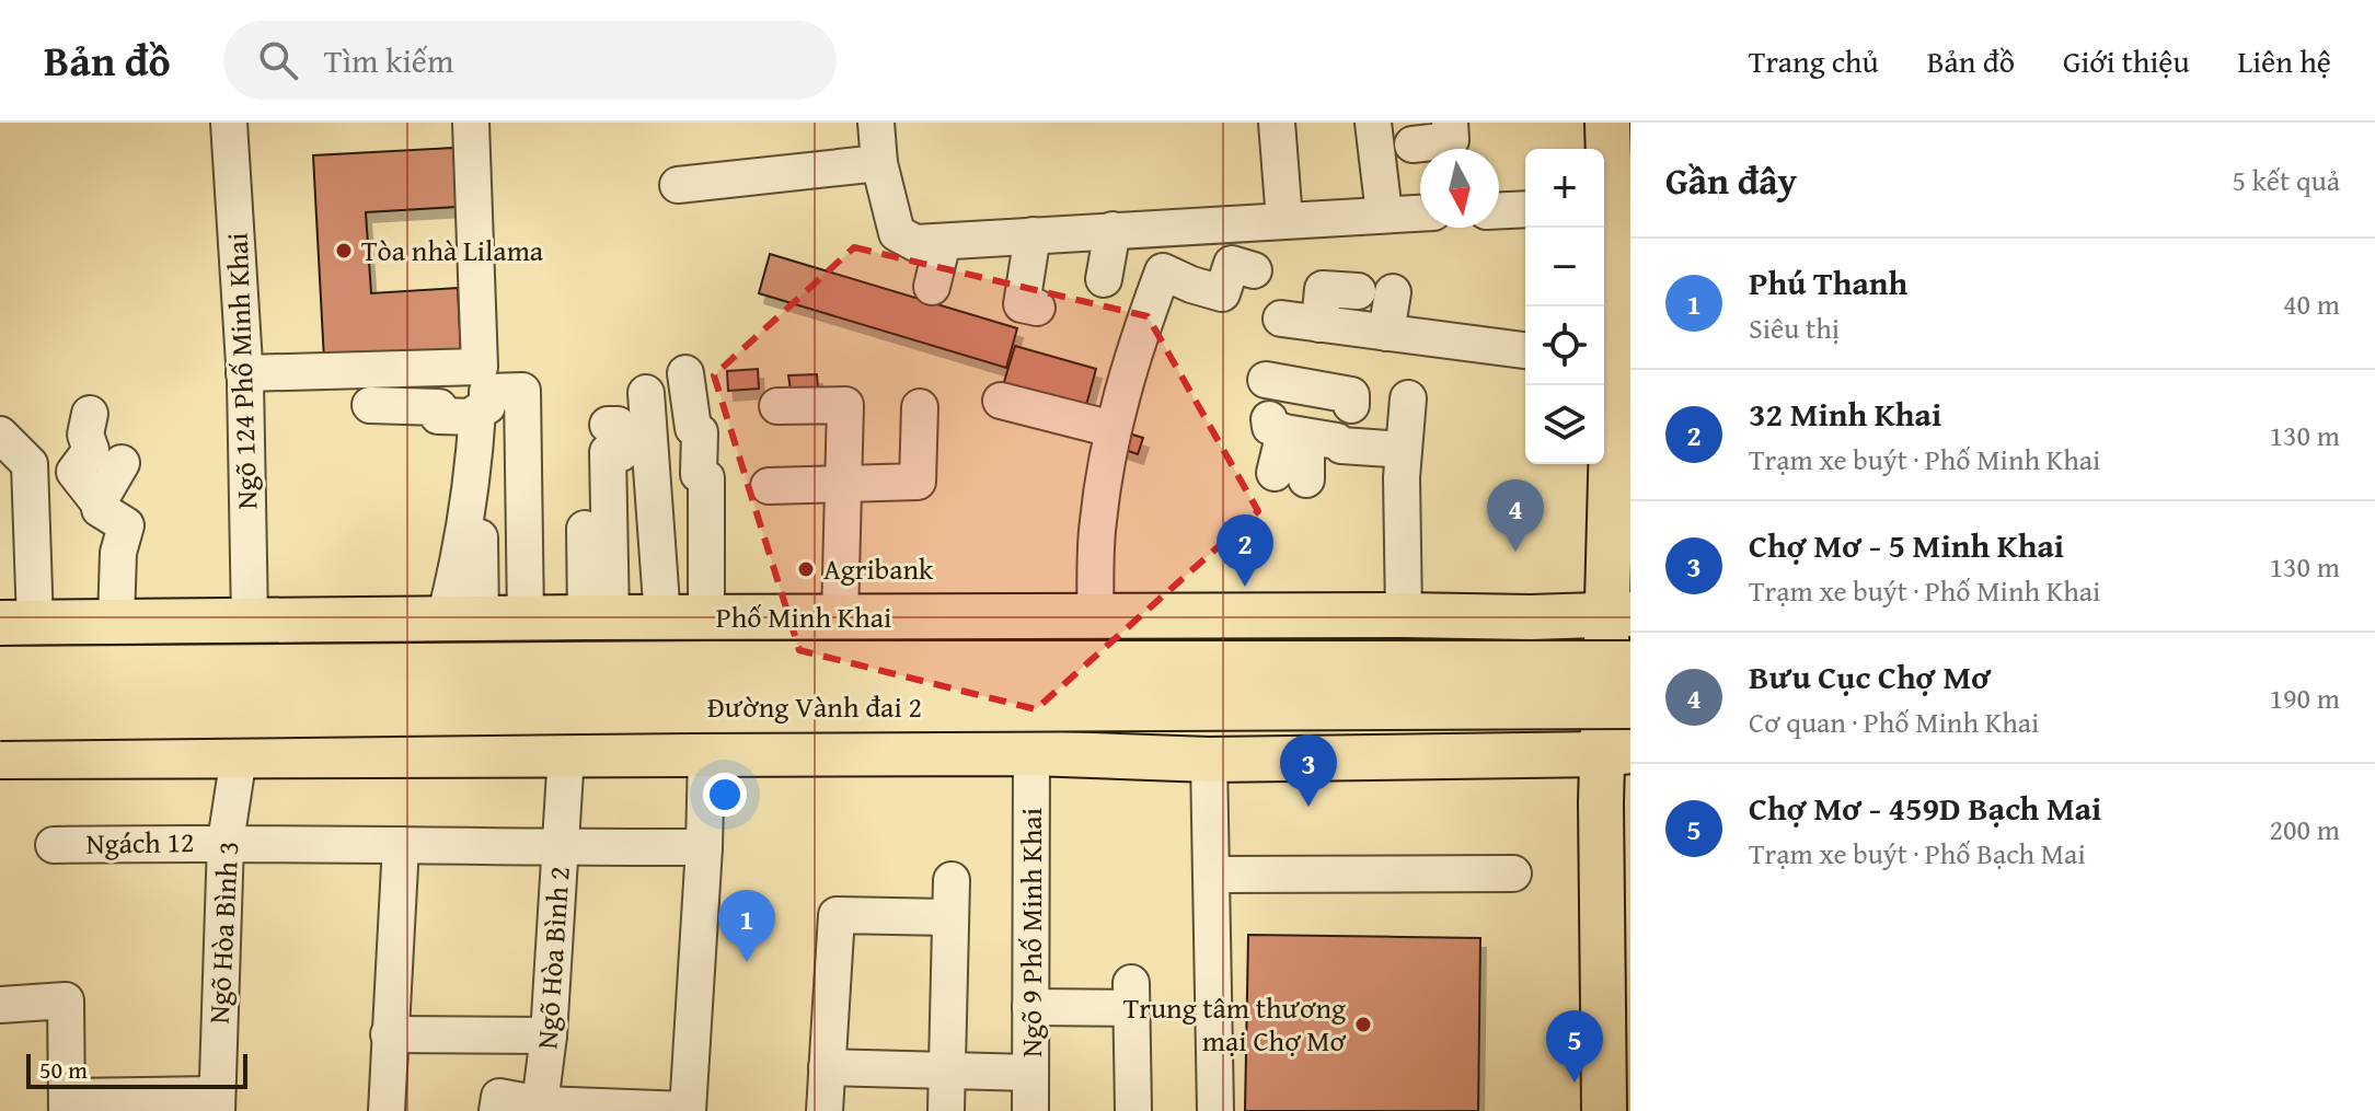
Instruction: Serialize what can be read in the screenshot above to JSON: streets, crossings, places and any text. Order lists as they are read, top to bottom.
{
  "streets": {
    "highway": ["Đường Vành đai 2"],
    "main road": ["Phố Minh Khai"],
    "street": [
      "Ngõ 124 Phố Minh Khai",
      "Ngách 12",
      "Ngõ Hòa Bình 3",
      "Ngõ 9 Phố Minh Khai",
      "Ngõ Hòa Bình 2"
    ]
  },
  "crossings": [
    ["Ngõ 124 Phố Minh Khai", "Phố Minh Khai"],
    ["Ngách 12", "Ngõ Hòa Bình 3"],
    ["Ngách 12", "Ngõ Hòa Bình 2"]
  ],
  "places": ["Tòa nhà Lilama", "Agribank", "Trung tâm thương mại Chợ Mơ"],
  "scale_bar": "50 m",
  "north": "bottom",
  "page": {
    "header": "Bản đồ",
    "search": "Tìm kiếm",
    "nav": [
      "Trang chủ",
      "Bản đồ",
      "Giới thiệu",
      "Liên hệ"
    ],
    "heading": ["Gần đây", "5 kết quả"],
    "map_buttons": ["+", "−"],
    "list": [
      {
        "mark": "1",
        "name": "Phú Thanh",
        "note": "Siêu thị",
        "value": "40 m"
      },
      {
        "mark": "2",
        "name": "32 Minh Khai",
        "note": "Trạm xe buýt · Phố Minh Khai",
        "value": "130 m"
      },
      {
        "mark": "3",
        "name": "Chợ Mơ - 5 Minh Khai",
        "note": "Trạm xe buýt · Phố Minh Khai",
        "value": "130 m"
      },
      {
        "mark": "4",
        "name": "Bưu Cục Chợ Mơ",
        "note": "Cơ quan · Phố Minh Khai",
        "value": "190 m"
      },
      {
        "mark": "5",
        "name": "Chợ Mơ - 459D Bạch Mai",
        "note": "Trạm xe buýt · Phố Bạch Mai",
        "value": "200 m"
      }
    ],
    "pins": [
      "4",
      "2",
      "3",
      "1",
      "5"
    ],
    "scale": "50 m"
  }
}
